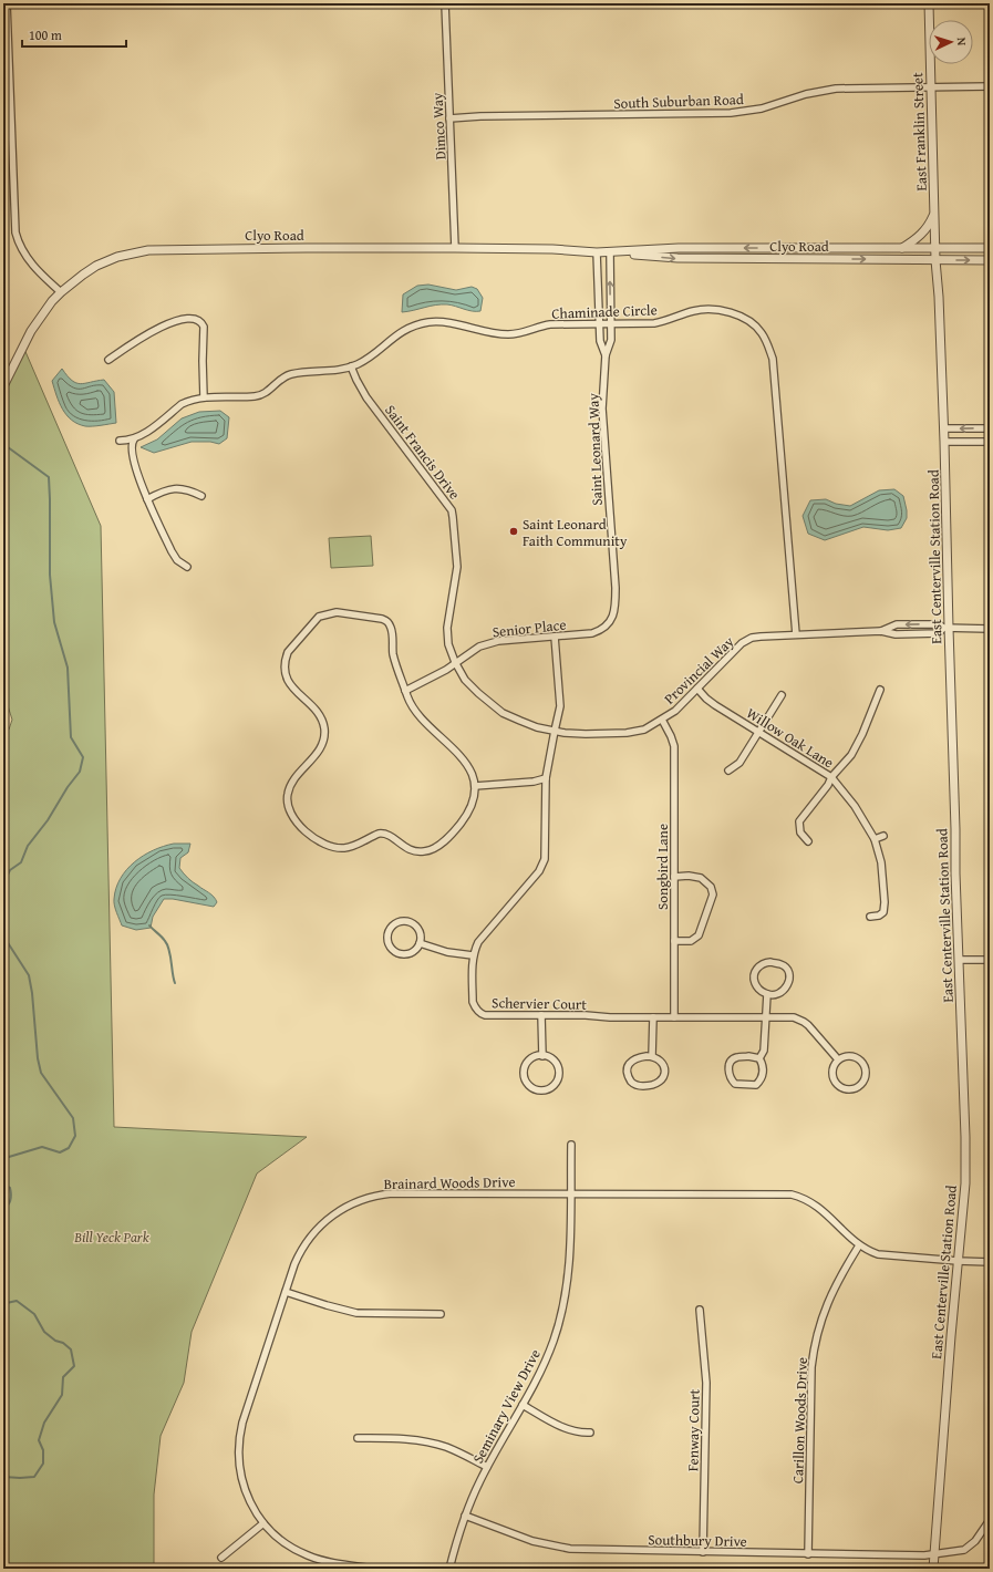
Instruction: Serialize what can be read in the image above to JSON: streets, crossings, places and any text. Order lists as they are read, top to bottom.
{
  "streets": {
    "street": [
      "South Suburban Road",
      "Dimco Way",
      "East Franklin Street",
      "Clyo Road",
      "Chaminade Circle",
      "Saint Leonard Way",
      "Saint Francis Drive",
      "East Centerville Station Road",
      "Senior Place",
      "Provincial Way",
      "Willow Oak Lane",
      "Songbird Lane",
      "Schervier Court",
      "Brainard Woods Drive",
      "Seminary View Drive",
      "Carillon Woods Drive",
      "Fenway Court",
      "Southbury Drive"
    ]
  },
  "crossings": [
    ["South Suburban Road", "Dimco Way"],
    ["South Suburban Road", "East Franklin Street"],
    ["Dimco Way", "Clyo Road"],
    ["East Franklin Street", "Clyo Road"],
    ["East Franklin Street", "East Centerville Station Road"],
    ["Clyo Road", "Saint Leonard Way"],
    ["Clyo Road", "East Centerville Station Road"],
    ["Chaminade Circle", "Saint Leonard Way"],
    ["Chaminade Circle", "Saint Francis Drive"],
    ["Chaminade Circle", "Provincial Way"],
    ["Saint Leonard Way", "Senior Place"],
    ["Saint Francis Drive", "Senior Place"],
    ["Saint Francis Drive", "Provincial Way"],
    ["East Centerville Station Road", "Provincial Way"],
    ["East Centerville Station Road", "Brainard Woods Drive"],
    ["East Centerville Station Road", "Southbury Drive"],
    ["Senior Place", "Provincial Way"],
    ["Senior Place", "Schervier Court"],
    ["Provincial Way", "Willow Oak Lane"],
    ["Provincial Way", "Songbird Lane"],
    ["Provincial Way", "Schervier Court"],
    ["Songbird Lane", "Schervier Court"],
    ["Brainard Woods Drive", "Seminary View Drive"],
    ["Brainard Woods Drive", "Carillon Woods Drive"],
    ["Seminary View Drive", "Southbury Drive"],
    ["Carillon Woods Drive", "Southbury Drive"],
    ["Fenway Court", "Southbury Drive"]
  ],
  "parks": ["Bill Yeck Park"],
  "places": ["Saint Leonard Faith Community"],
  "scale_bar": "100 m",
  "north": "right"
}
